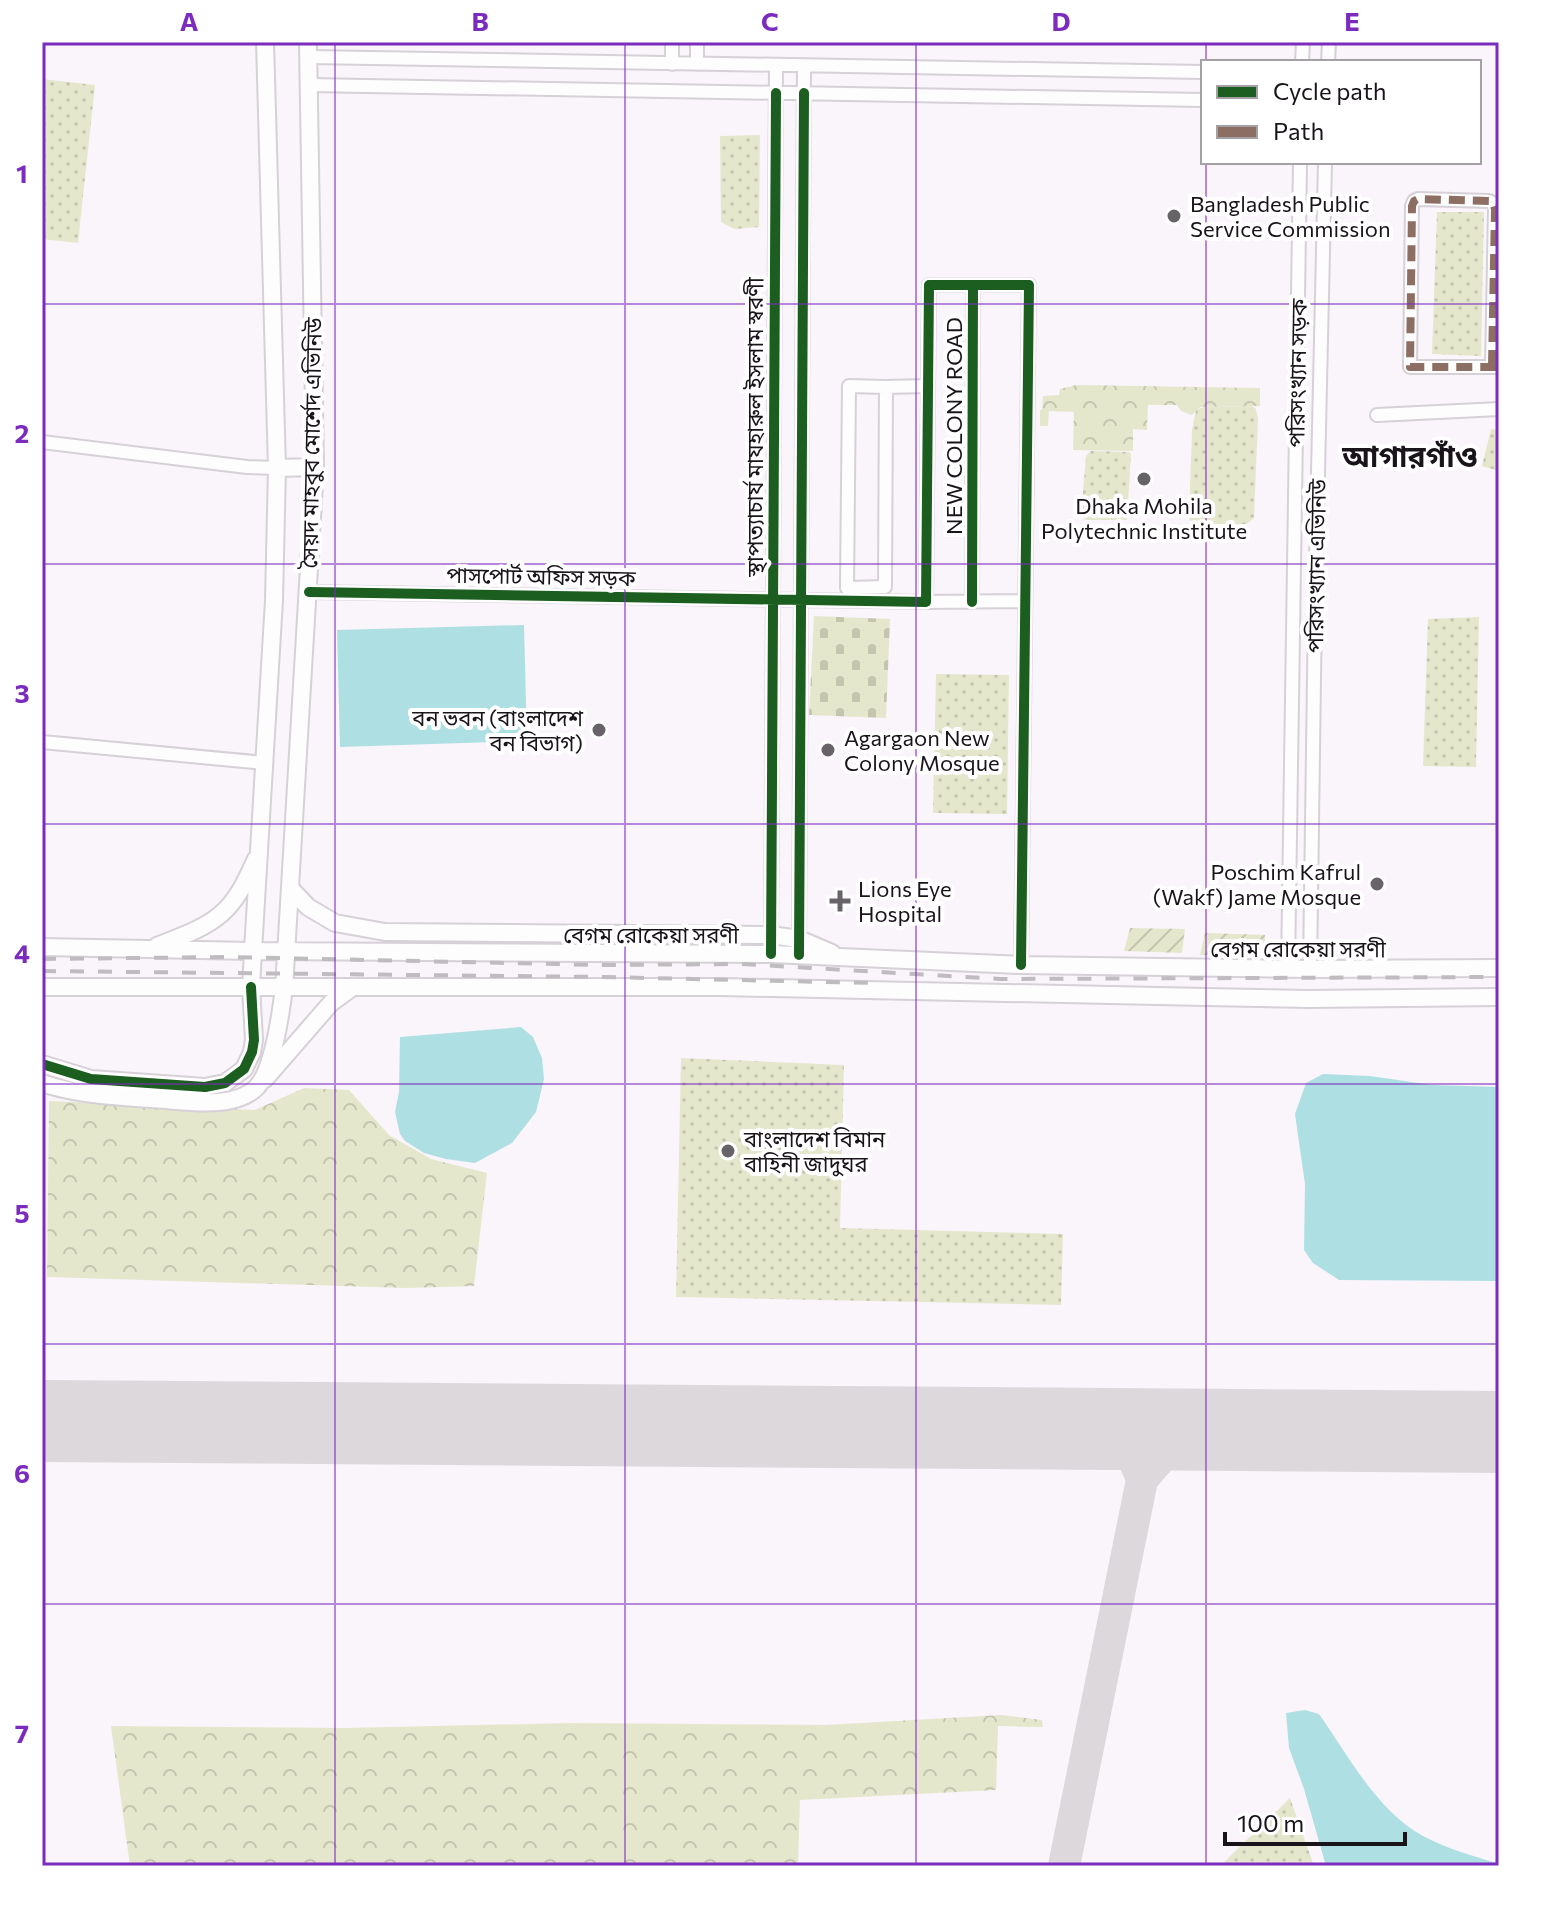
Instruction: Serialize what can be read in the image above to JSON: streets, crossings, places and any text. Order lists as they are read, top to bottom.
{
  "streets": {
    "main road": ["সৈয়দ মাহবুব মোর্শেদ এভিনিউ", "বেগম রোকেয়া সরণী"],
    "street": [
      "পরিসংখ্যান সড়ক",
      "NEW COLONY ROAD",
      "স্থাপত্যাচার্য মাযহারুল ইসলাম স্বরণী",
      "পরিসংখ্যান এভিনিউ",
      "পাসপোর্ট অফিস সড়ক"
    ]
  },
  "crossings": [
    ["পরিসংখ্যান সড়ক", "বেগম রোকেয়া সরণী"],
    ["NEW COLONY ROAD", "বেগম রোকেয়া সরণী"],
    ["স্থাপত্যাচার্য মাযহারুল ইসলাম স্বরণী", "পাসপোর্ট অফিস সড়ক"],
    ["স্থাপত্যাচার্য মাযহারুল ইসলাম স্বরণী", "বেগম রোকেয়া সরণী"],
    ["সৈয়দ মাহবুব মোর্শেদ এভিনিউ", "পাসপোর্ট অফিস সড়ক"],
    ["সৈয়দ মাহবুব মোর্শেদ এভিনিউ", "বেগম রোকেয়া সরণী"],
    ["পরিসংখ্যান এভিনিউ", "বেগম রোকেয়া সরণী"]
  ],
  "districts": ["আগারগাঁও"],
  "places": {
    "other": [
      "Bangladesh Public Service Commission",
      "Dhaka Mohila Polytechnic Institute",
      "বন ভবন (বাংলাদেশ বন বিভাগ)",
      "Agargaon New Colony Mosque",
      "Poschim Kafrul (Wakf) Jame Mosque",
      "বাংলাদেশ বিমান বাহিনী জাদুঘর"
    ],
    "health": ["Lions Eye Hospital"]
  },
  "legend": ["Cycle path", "Path"],
  "scale_bar": "100 m",
  "grid": {
    "columns": [
      "A",
      "B",
      "C",
      "D",
      "E"
    ],
    "rows": [
      "1",
      "2",
      "3",
      "4",
      "5",
      "6",
      "7"
    ]
  }
}
